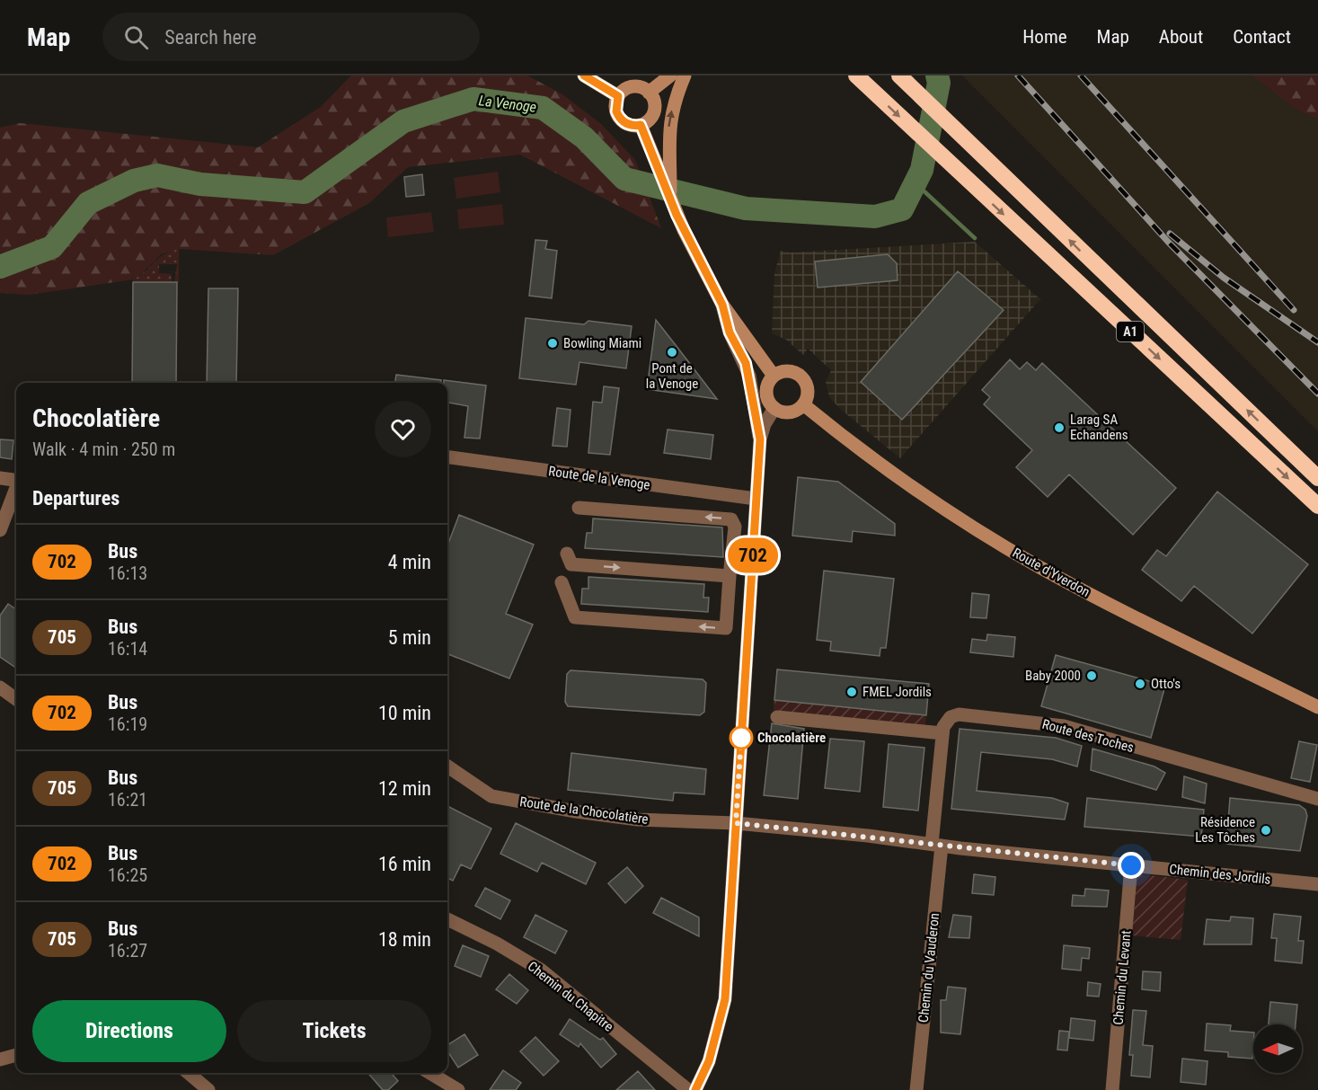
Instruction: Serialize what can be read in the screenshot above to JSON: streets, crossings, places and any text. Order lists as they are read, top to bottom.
{
  "streets": {
    "highway": ["A1"],
    "main road": ["Route d'Yverdon"],
    "street": [
      "Route de la Venoge",
      "Route des Toches",
      "Route de la Chocolatière",
      "Chemin des Jordils",
      "Chemin du Vauderon",
      "Chemin du Levant",
      "Chemin du Chapitre"
    ]
  },
  "crossings": [
    ["Route de la Chocolatière", "Chemin des Jordils"],
    ["Chemin des Jordils", "Chemin du Vauderon"],
    ["Chemin des Jordils", "Chemin du Levant"]
  ],
  "water": ["La Venoge"],
  "places": [
    "Bowling Miami",
    "Pont de la Venoge",
    "Larag SA Echandens",
    "Baby 2000",
    "Otto's",
    "FMEL Jordils",
    "Chocolatière",
    "Résidence Les Tôches"
  ],
  "lines": ["bus line 702"],
  "north": "left",
  "page": {
    "header": "Map",
    "search": "Search here",
    "nav": [
      "Home",
      "Map",
      "About",
      "Contact"
    ],
    "on_map": "702",
    "heading": [
      ["Chocolatière", "Walk · 4 min · 250 m"],
      "Departures"
    ],
    "list": [
      {
        "mark": "702",
        "name": "Bus",
        "note": "16:13",
        "value": "4 min"
      },
      {
        "mark": "705",
        "name": "Bus",
        "note": "16:14",
        "value": "5 min"
      },
      {
        "mark": "702",
        "name": "Bus",
        "note": "16:19",
        "value": "10 min"
      },
      {
        "mark": "705",
        "name": "Bus",
        "note": "16:21",
        "value": "12 min"
      },
      {
        "mark": "702",
        "name": "Bus",
        "note": "16:25",
        "value": "16 min"
      },
      {
        "mark": "705",
        "name": "Bus",
        "note": "16:27",
        "value": "18 min"
      }
    ],
    "buttons": ["Directions", "Tickets"]
  }
}
